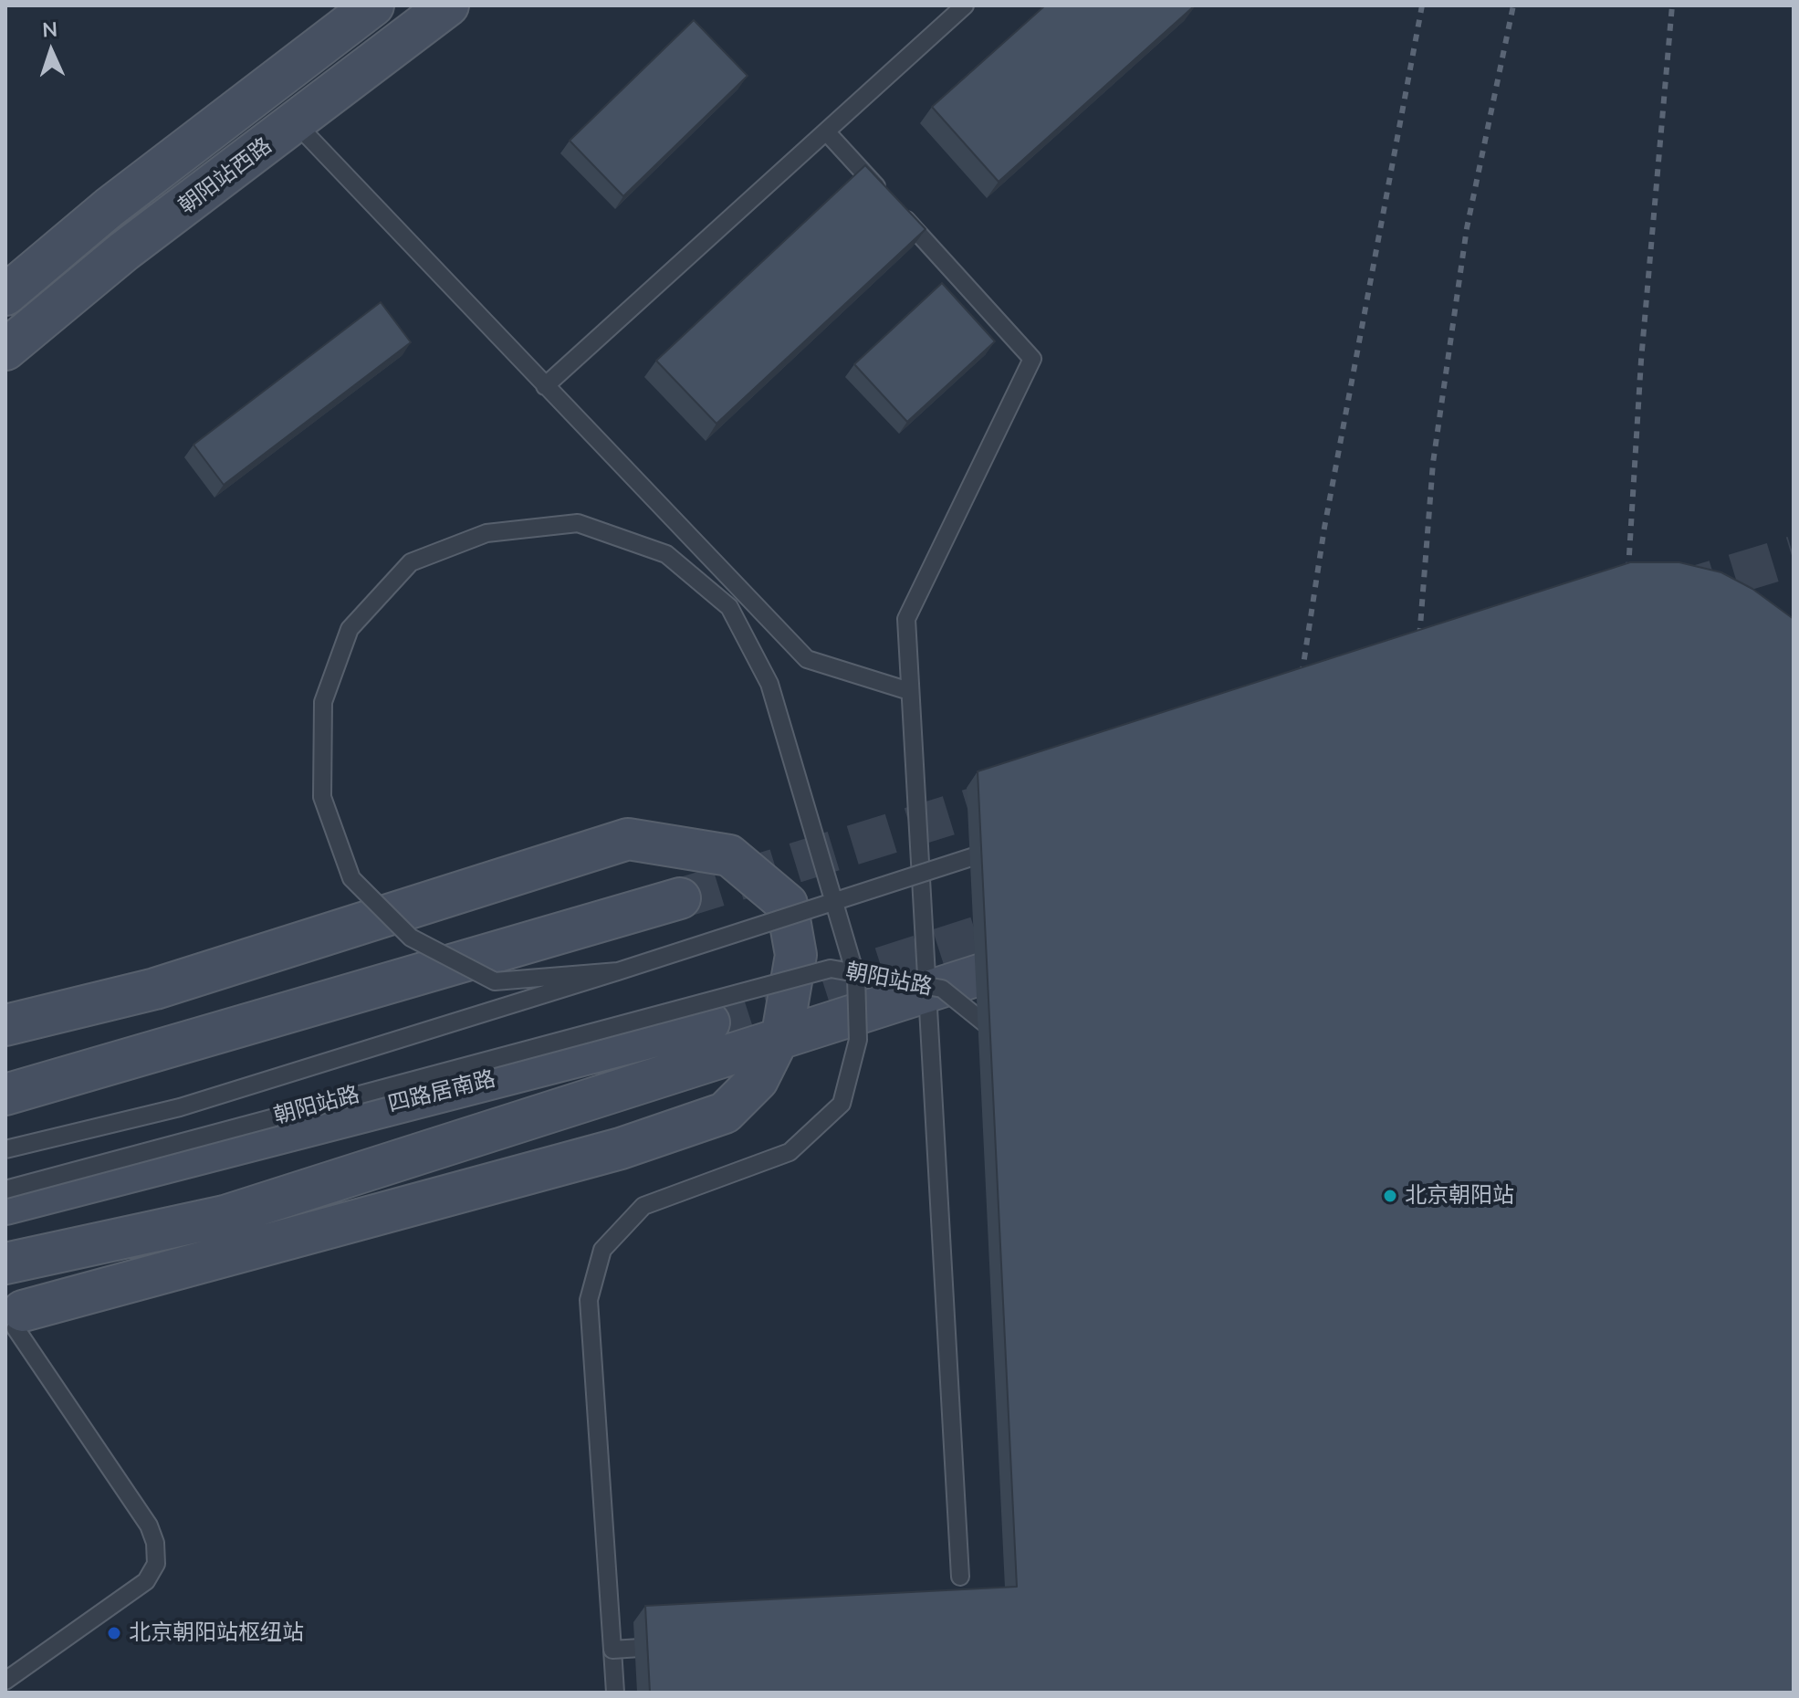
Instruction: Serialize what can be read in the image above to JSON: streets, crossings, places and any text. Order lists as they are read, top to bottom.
{
  "streets": {
    "street": ["朝阳站西路", "四路居南路"],
    "lane": ["朝阳站路"]
  },
  "places": ["北京朝阳站", "北京朝阳站枢纽站"],
  "north": "top"
}
